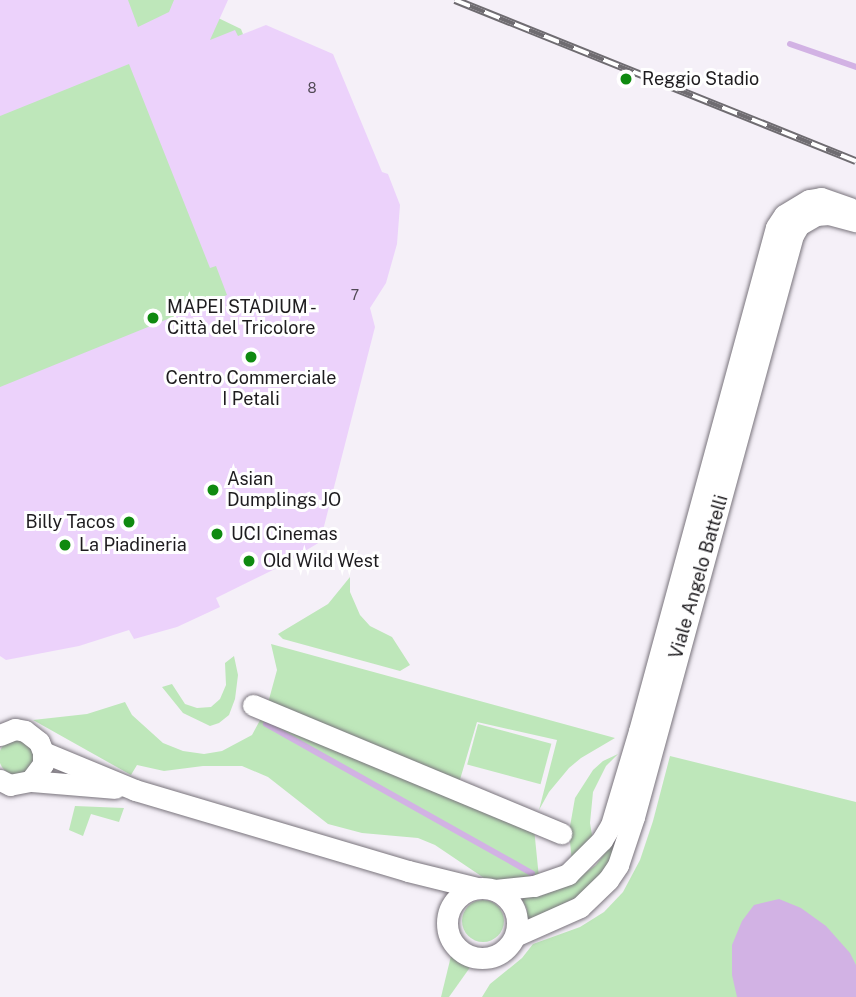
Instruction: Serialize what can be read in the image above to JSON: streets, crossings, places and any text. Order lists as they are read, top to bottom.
{
  "streets": {
    "street": ["Viale Angelo Battelli"]
  },
  "places": [
    "Reggio Stadio",
    "MAPEI STADIUM - Città del Tricolore",
    "Centro Commerciale I Petali",
    "Asian Dumplings JO",
    "Billy Tacos",
    "UCI Cinemas",
    "La Piadineria",
    "Old Wild West"
  ],
  "house_numbers": ["8", "7"]
}
